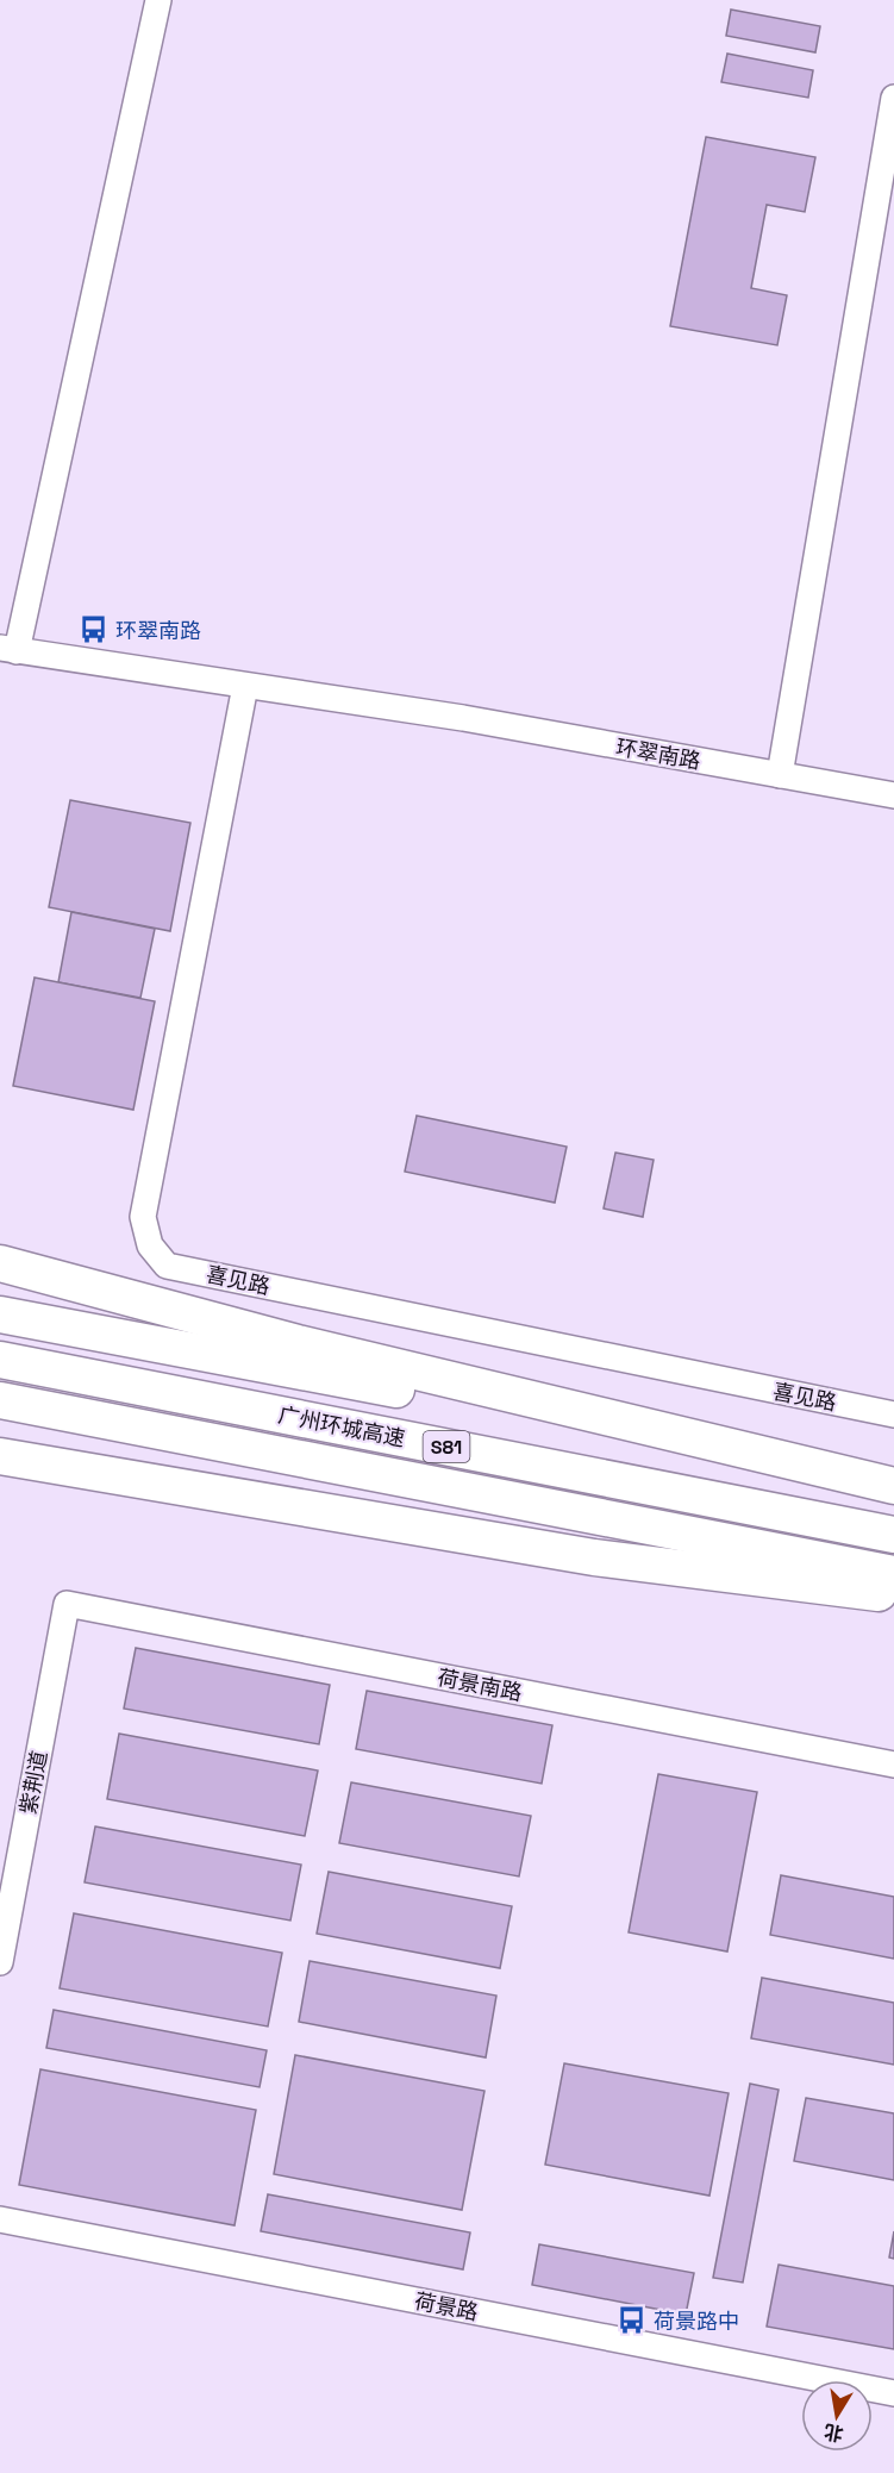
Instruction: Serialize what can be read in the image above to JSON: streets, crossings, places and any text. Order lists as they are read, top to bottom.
{
  "streets": {
    "highway": ["广州环城高速", "S81"],
    "street": [
      "环翠南路",
      "喜见路",
      "荷景南路",
      "紫荆道",
      "荷景路"
    ]
  },
  "crossings": [
    ["环翠南路", "喜见路"],
    ["荷景南路", "紫荆道"]
  ],
  "places": {
    "bus stop": ["环翠南路", "荷景路中"]
  },
  "north": "bottom"
}
